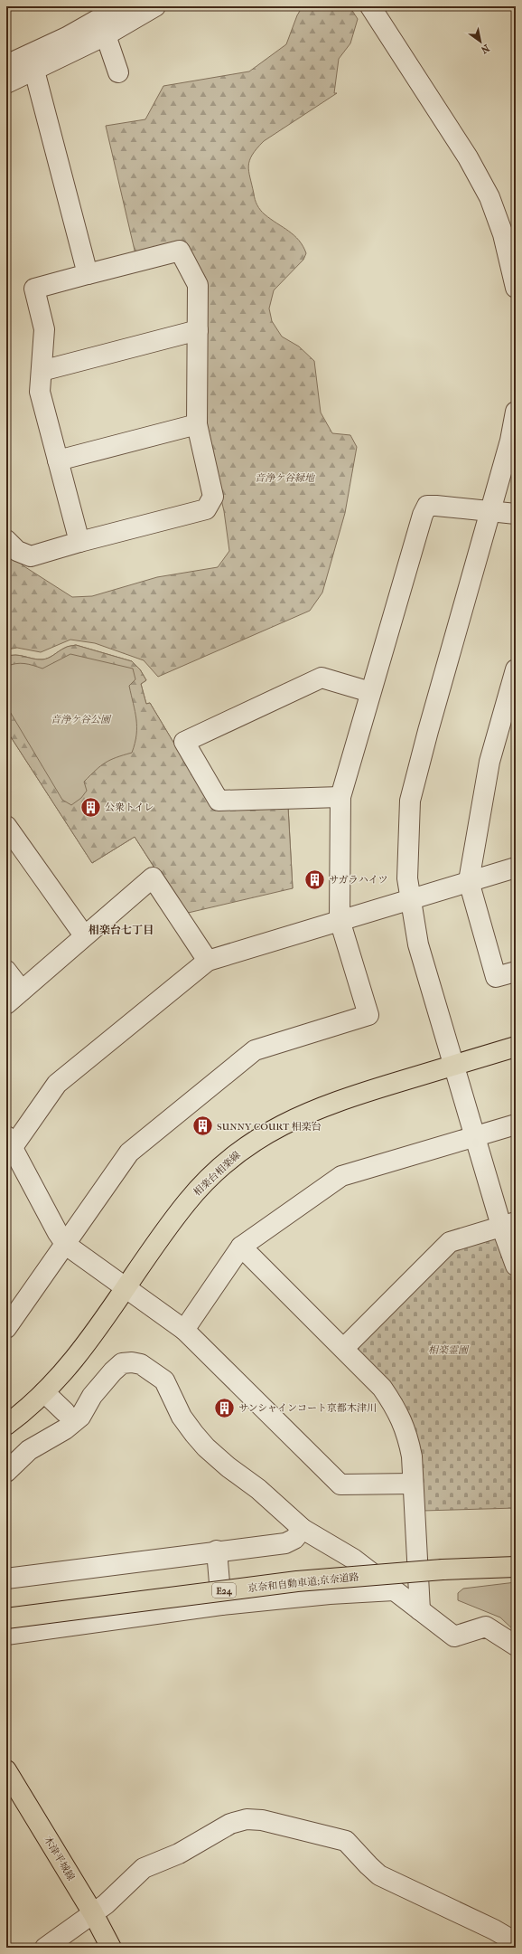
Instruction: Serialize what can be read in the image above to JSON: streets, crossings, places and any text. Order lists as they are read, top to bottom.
{
  "streets": {
    "main road": [
      "相楽台相楽線",
      "京奈和自動車道;京奈道路",
      "E24",
      "木津平城線"
    ]
  },
  "districts": ["相楽台七丁目"],
  "parks": ["音浄ケ谷緑地", "音浄ケ谷公園", "相楽霊園"],
  "places": {
    "building": [
      "公衆トイレ",
      "サガラハイツ",
      "SUNNY COURT 相楽台",
      "サンシャインコート京都木津川"
    ]
  },
  "north": "bottom right"
}
